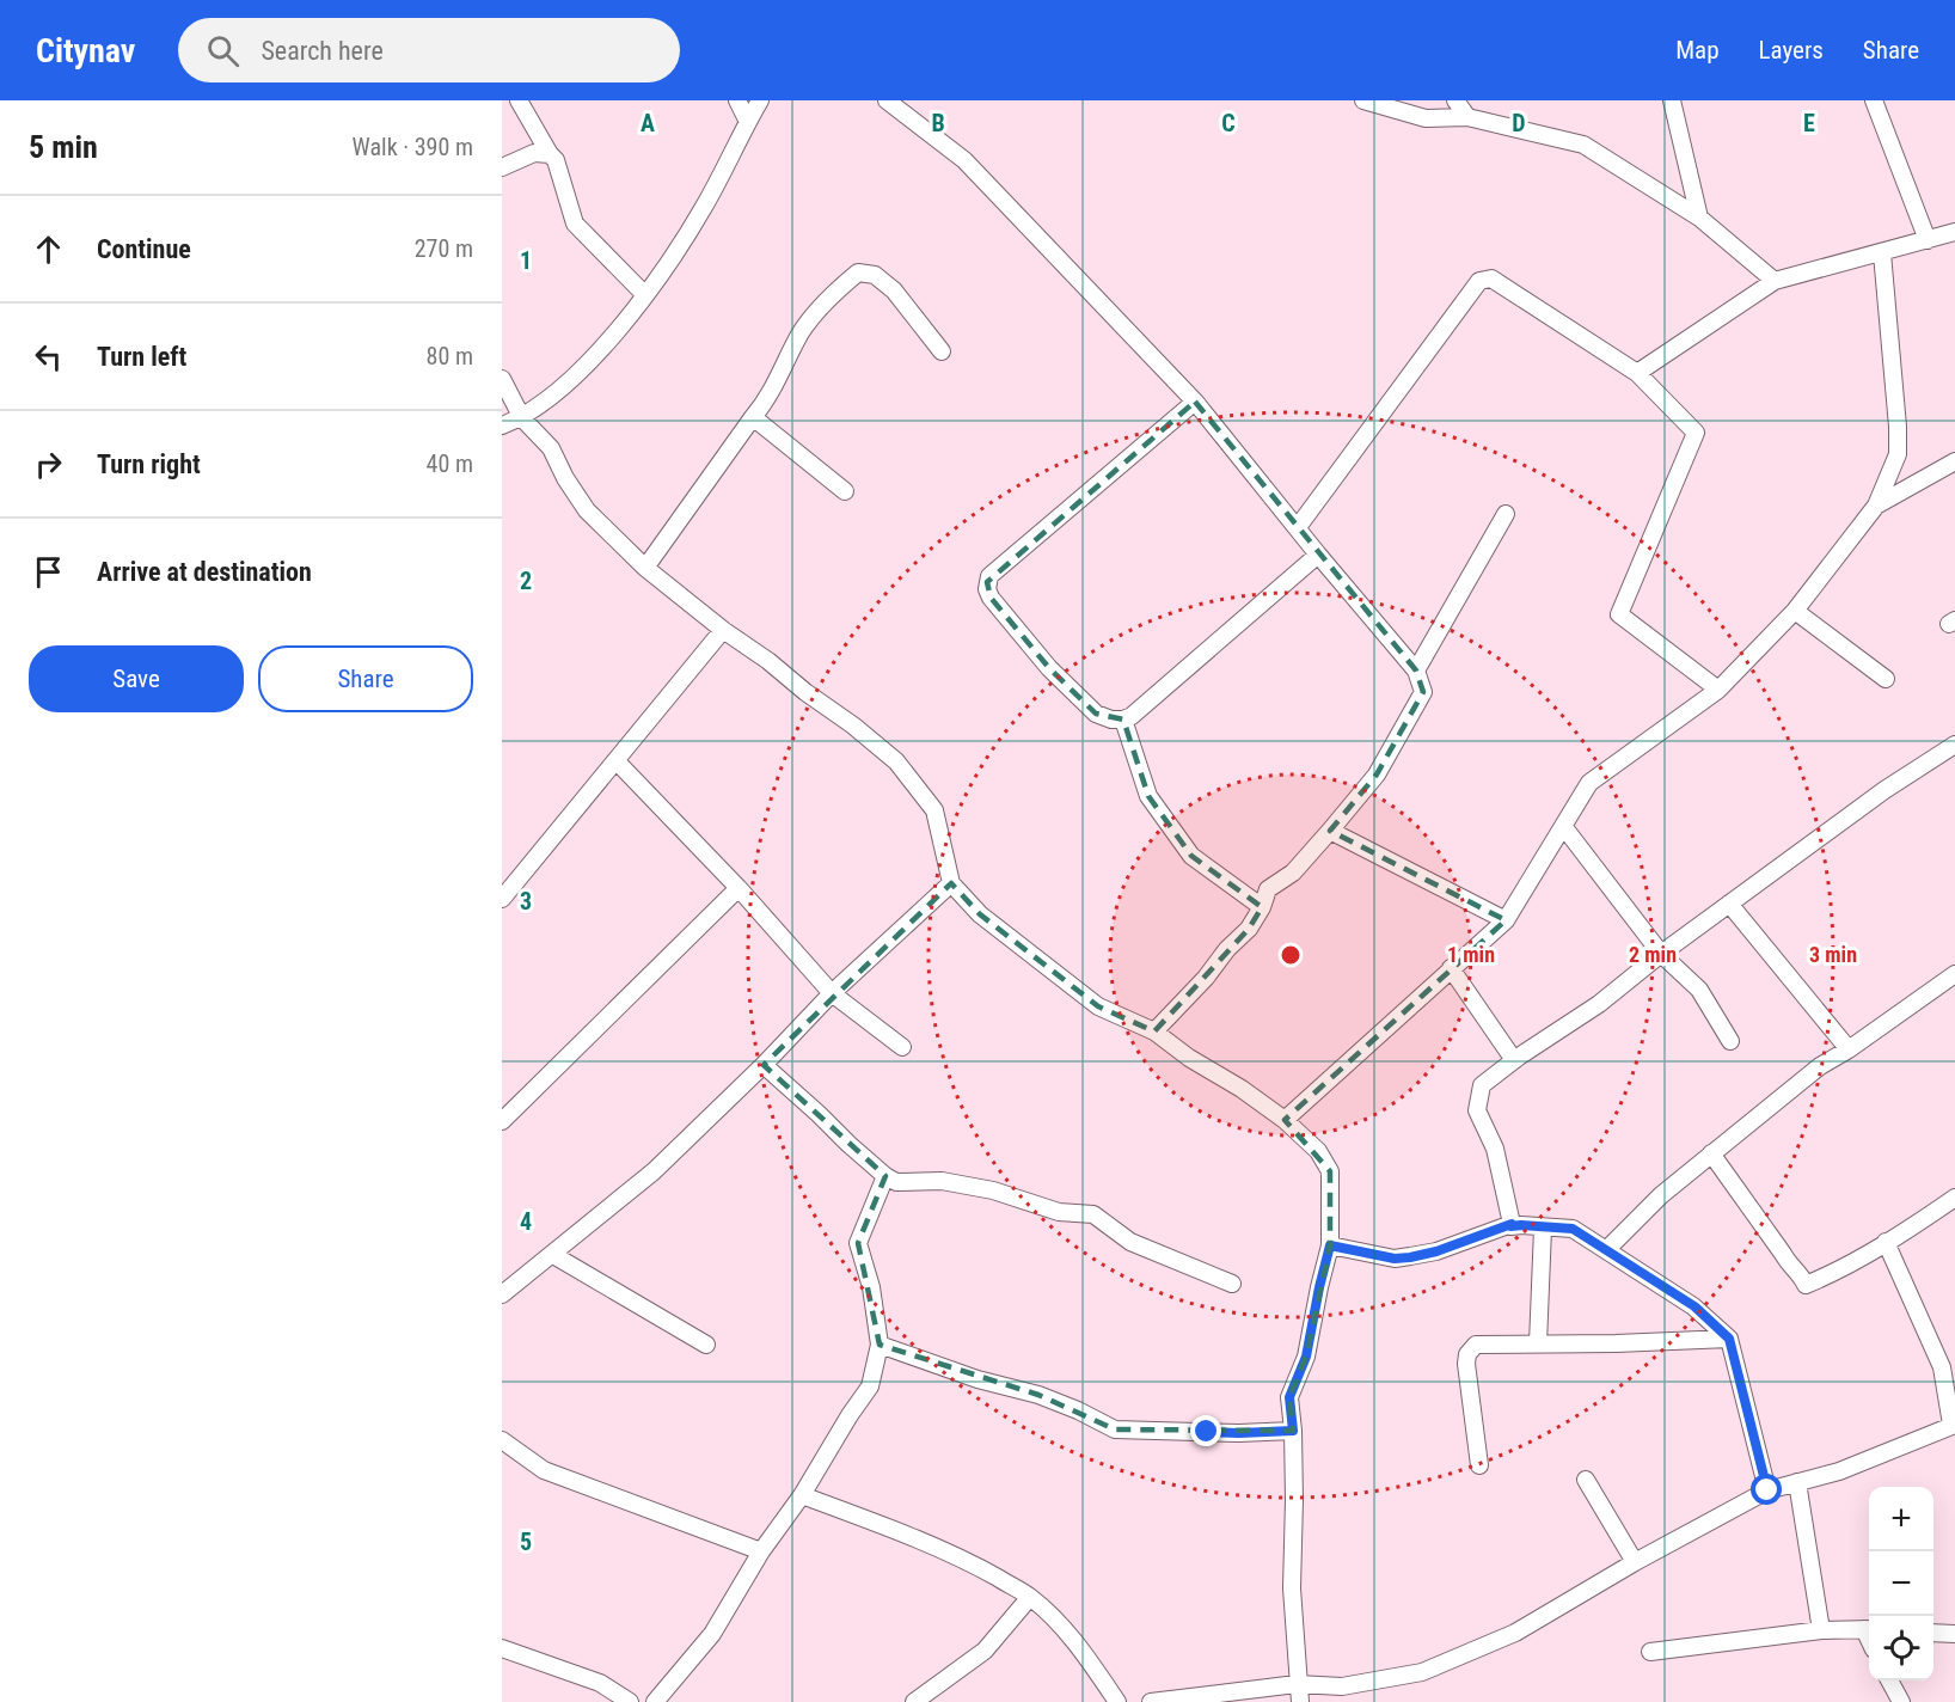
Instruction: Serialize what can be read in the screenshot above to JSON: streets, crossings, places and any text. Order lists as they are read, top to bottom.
{
  "page": {
    "header": "Citynav",
    "search": "Search here",
    "nav": ["Map", "Layers", "Share"],
    "heading": ["5 min", "Walk · 390 m"],
    "list": [
      ["Continue", "270 m"],
      ["Turn left", "80 m"],
      ["Turn right", "40 m"],
      "Arrive at destination"
    ],
    "buttons": ["Save", "Share"],
    "map_buttons": ["+", "−"]
  },
  "grid": {
    "columns": [
      "A",
      "B",
      "C",
      "D",
      "E"
    ],
    "rows": [
      "1",
      "2",
      "3",
      "4",
      "5"
    ]
  },
  "rings": ["1 min", "2 min", "3 min"]
}
